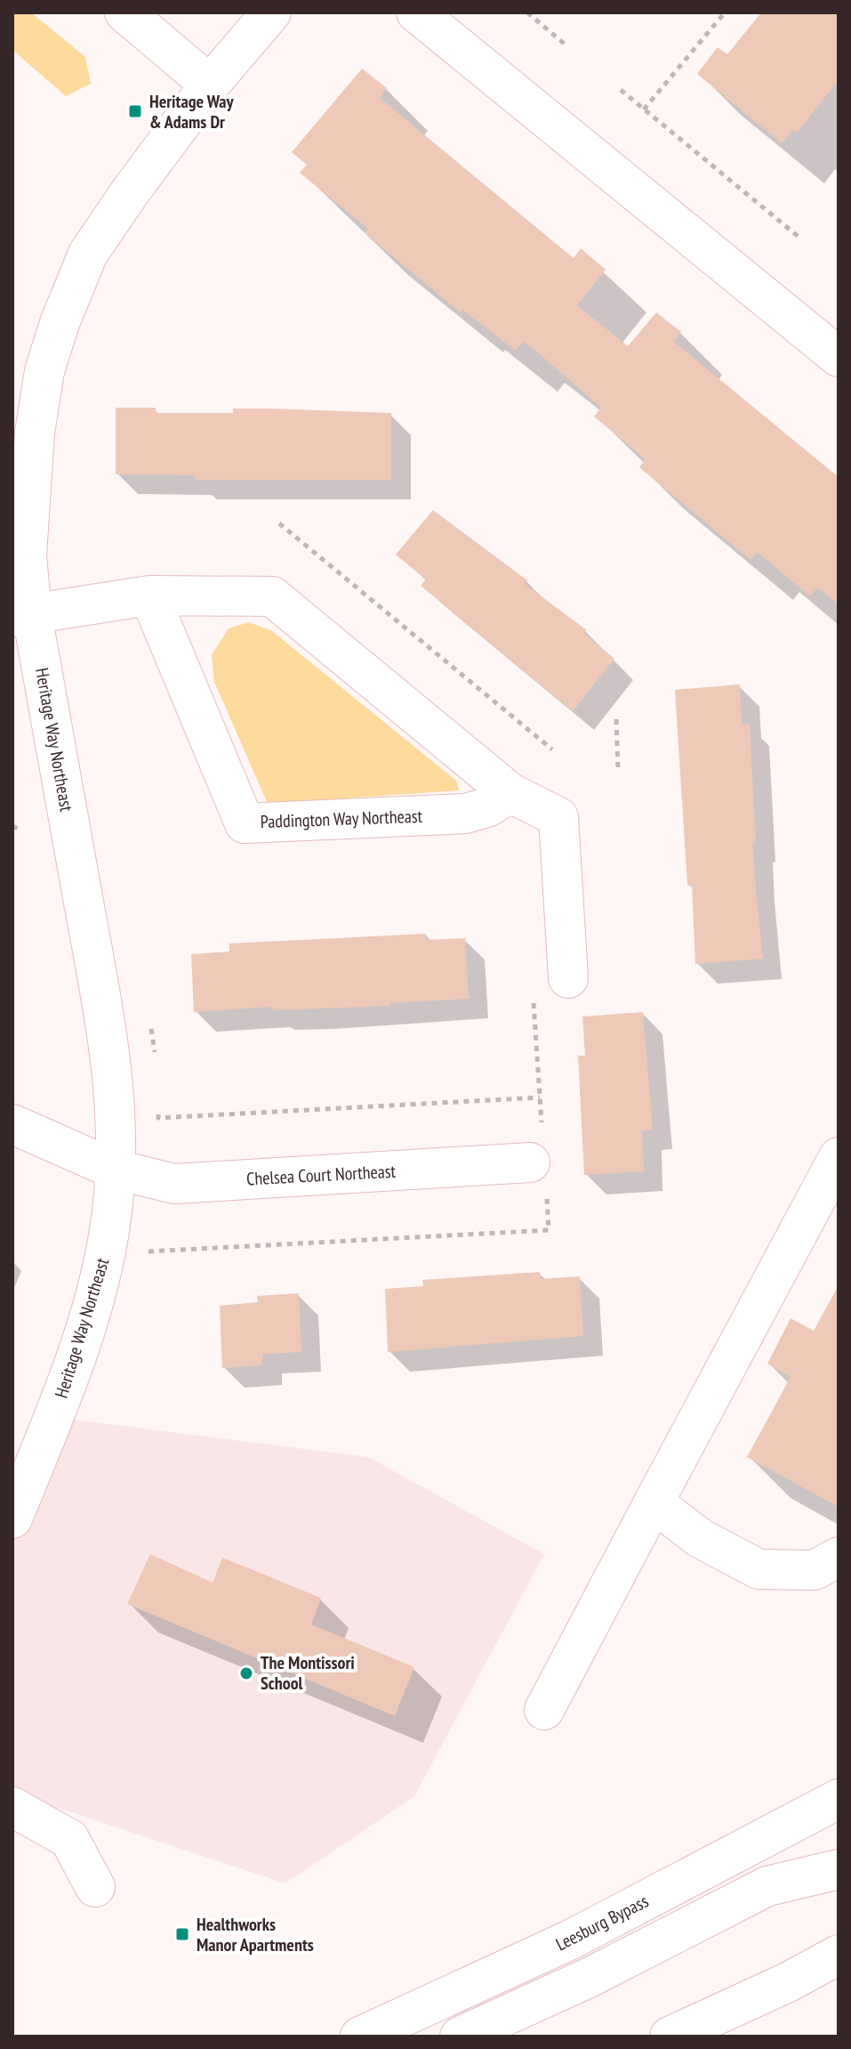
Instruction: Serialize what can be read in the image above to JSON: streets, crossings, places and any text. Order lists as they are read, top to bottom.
{
  "streets": {
    "main road": [
      "Heritage Way Northeast",
      "Paddington Way Northeast",
      "Chelsea Court Northeast",
      "Leesburg Bypass"
    ]
  },
  "crossings": [
    ["Heritage Way Northeast", "Chelsea Court Northeast"]
  ],
  "places": {
    "transit": ["Heritage Way & Adams Dr", "Healthworks Manor Apartments"],
    "other": ["The Montissori School"]
  }
}
